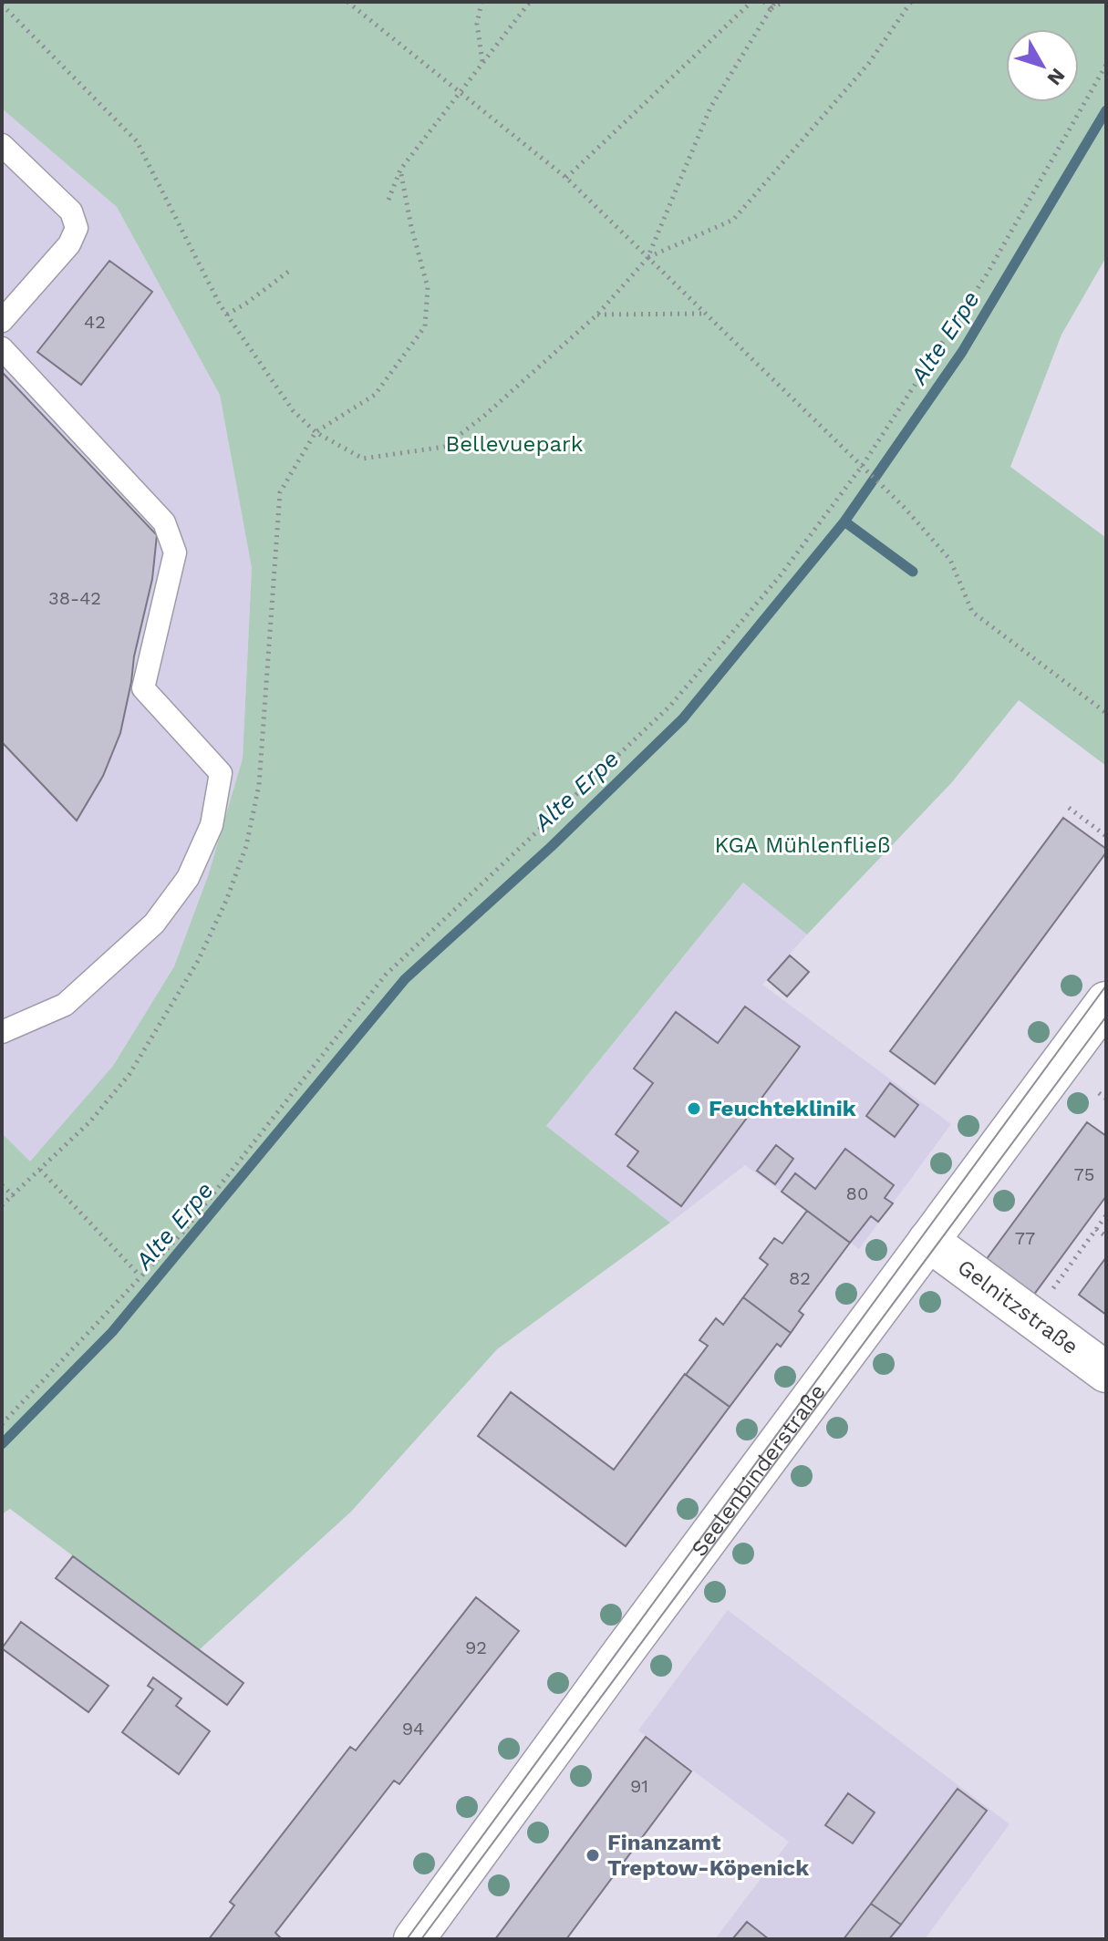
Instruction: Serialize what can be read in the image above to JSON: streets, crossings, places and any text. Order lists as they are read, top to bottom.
{
  "streets": {
    "street": ["Gelnitzstraße", "Seelenbinderstraße"]
  },
  "crossings": [
    ["Gelnitzstraße", "Seelenbinderstraße"]
  ],
  "water": ["Alte Erpe"],
  "parks": ["Bellevuepark", "KGA Mühlenfließ"],
  "places": ["Feuchteklinik", "Finanzamt Treptow-Köpenick"],
  "house_numbers": [
    "42",
    "38-42",
    "75",
    "80",
    "77",
    "82",
    "92",
    "94",
    "91"
  ],
  "north": "bottom right"
}
